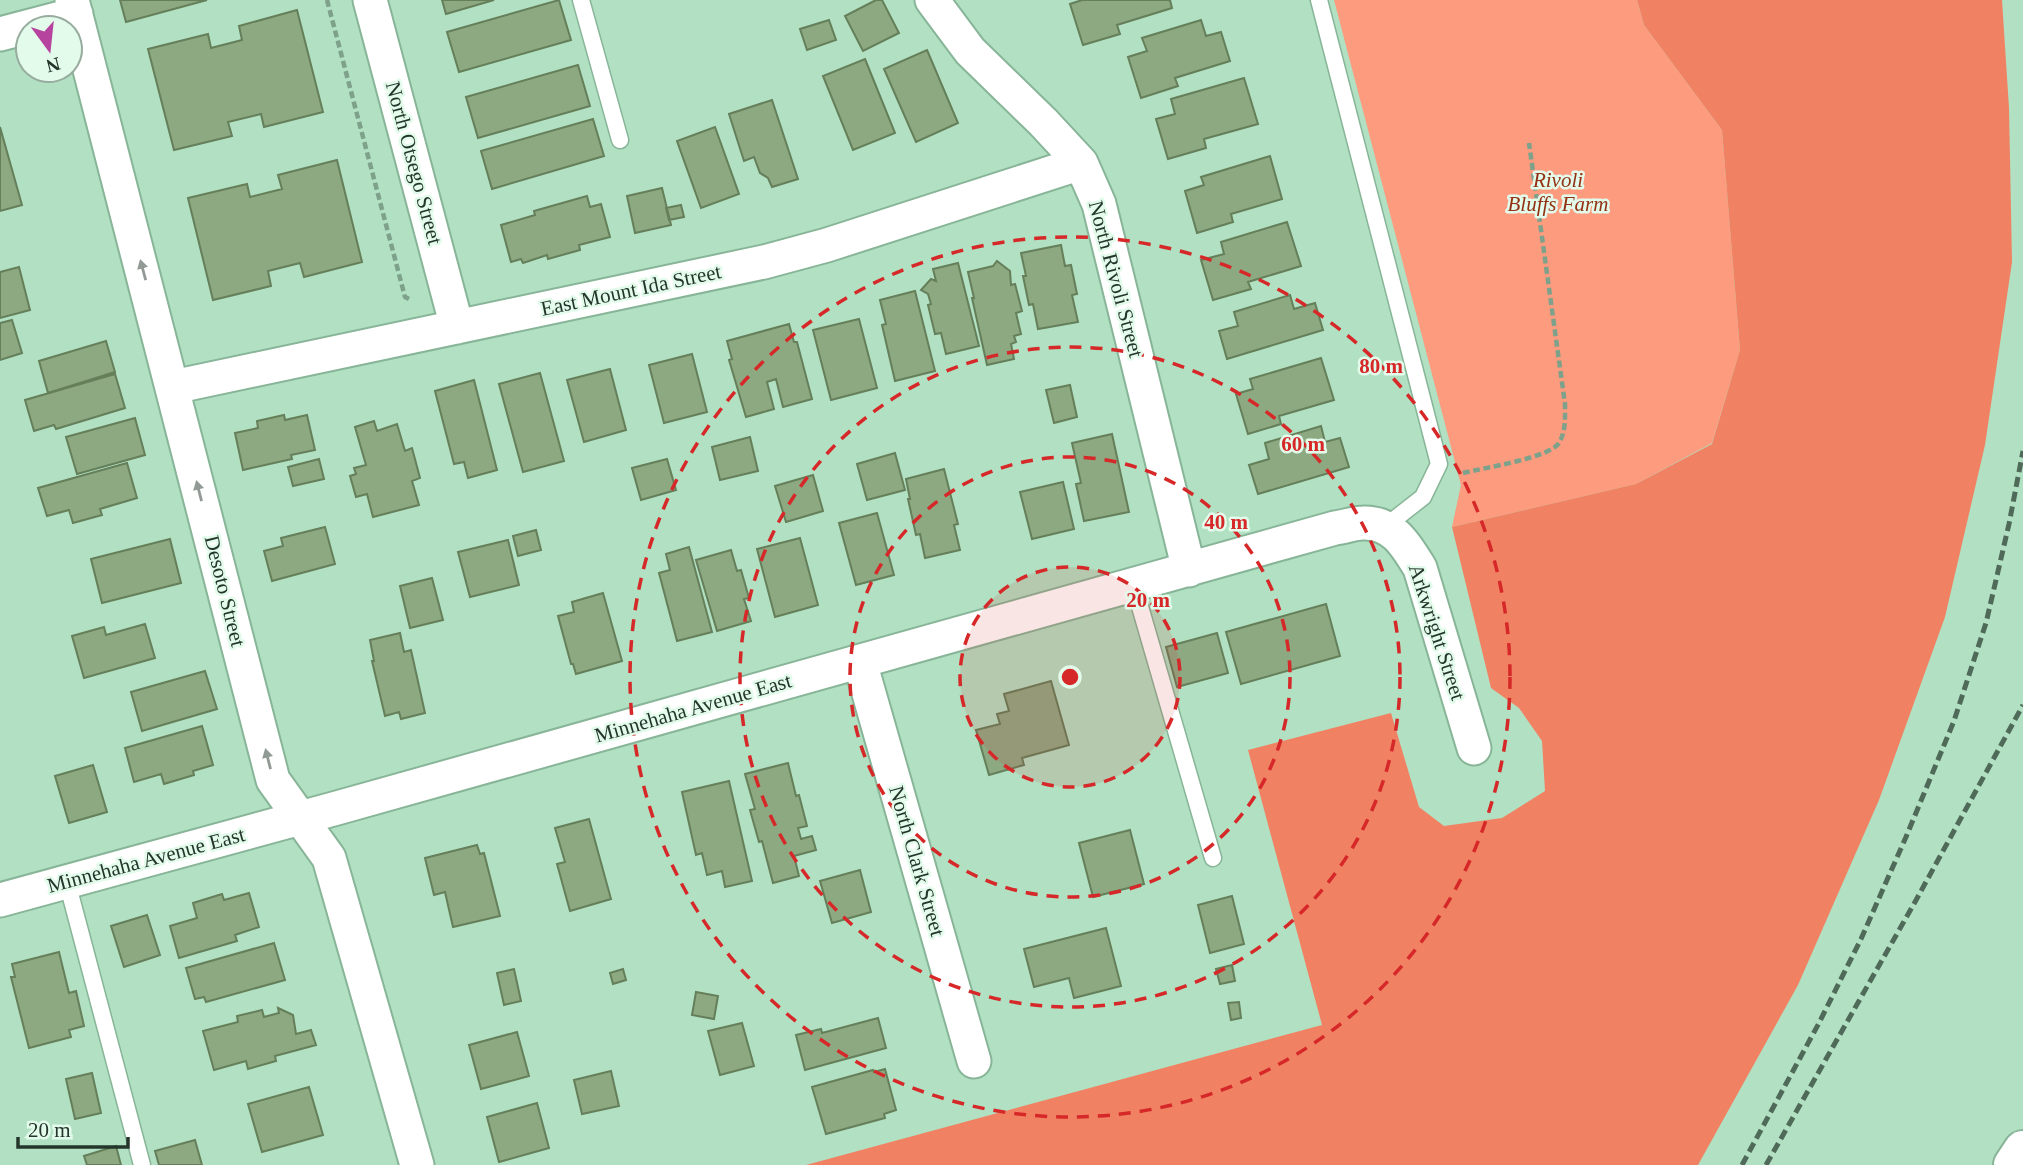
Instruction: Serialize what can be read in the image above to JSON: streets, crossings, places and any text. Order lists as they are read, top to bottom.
{
  "streets": {
    "street": [
      "North Otsego Street",
      "North Rivoli Street",
      "East Mount Ida Street",
      "Desoto Street",
      "Arkwright Street",
      "Minnehaha Avenue East",
      "North Clark Street"
    ]
  },
  "crossings": [
    ["North Otsego Street", "East Mount Ida Street"],
    ["North Rivoli Street", "East Mount Ida Street"],
    ["North Rivoli Street", "Minnehaha Avenue East"],
    ["East Mount Ida Street", "Desoto Street"],
    ["Desoto Street", "Minnehaha Avenue East"],
    ["Arkwright Street", "Minnehaha Avenue East"],
    ["Minnehaha Avenue East", "North Clark Street"]
  ],
  "one_way": ["Desoto Street"],
  "parks": ["Rivoli Bluffs Farm"],
  "scale_bar": "20 m",
  "north": "bottom",
  "rings": [
    "80 m",
    "60 m",
    "40 m",
    "20 m"
  ]
}
